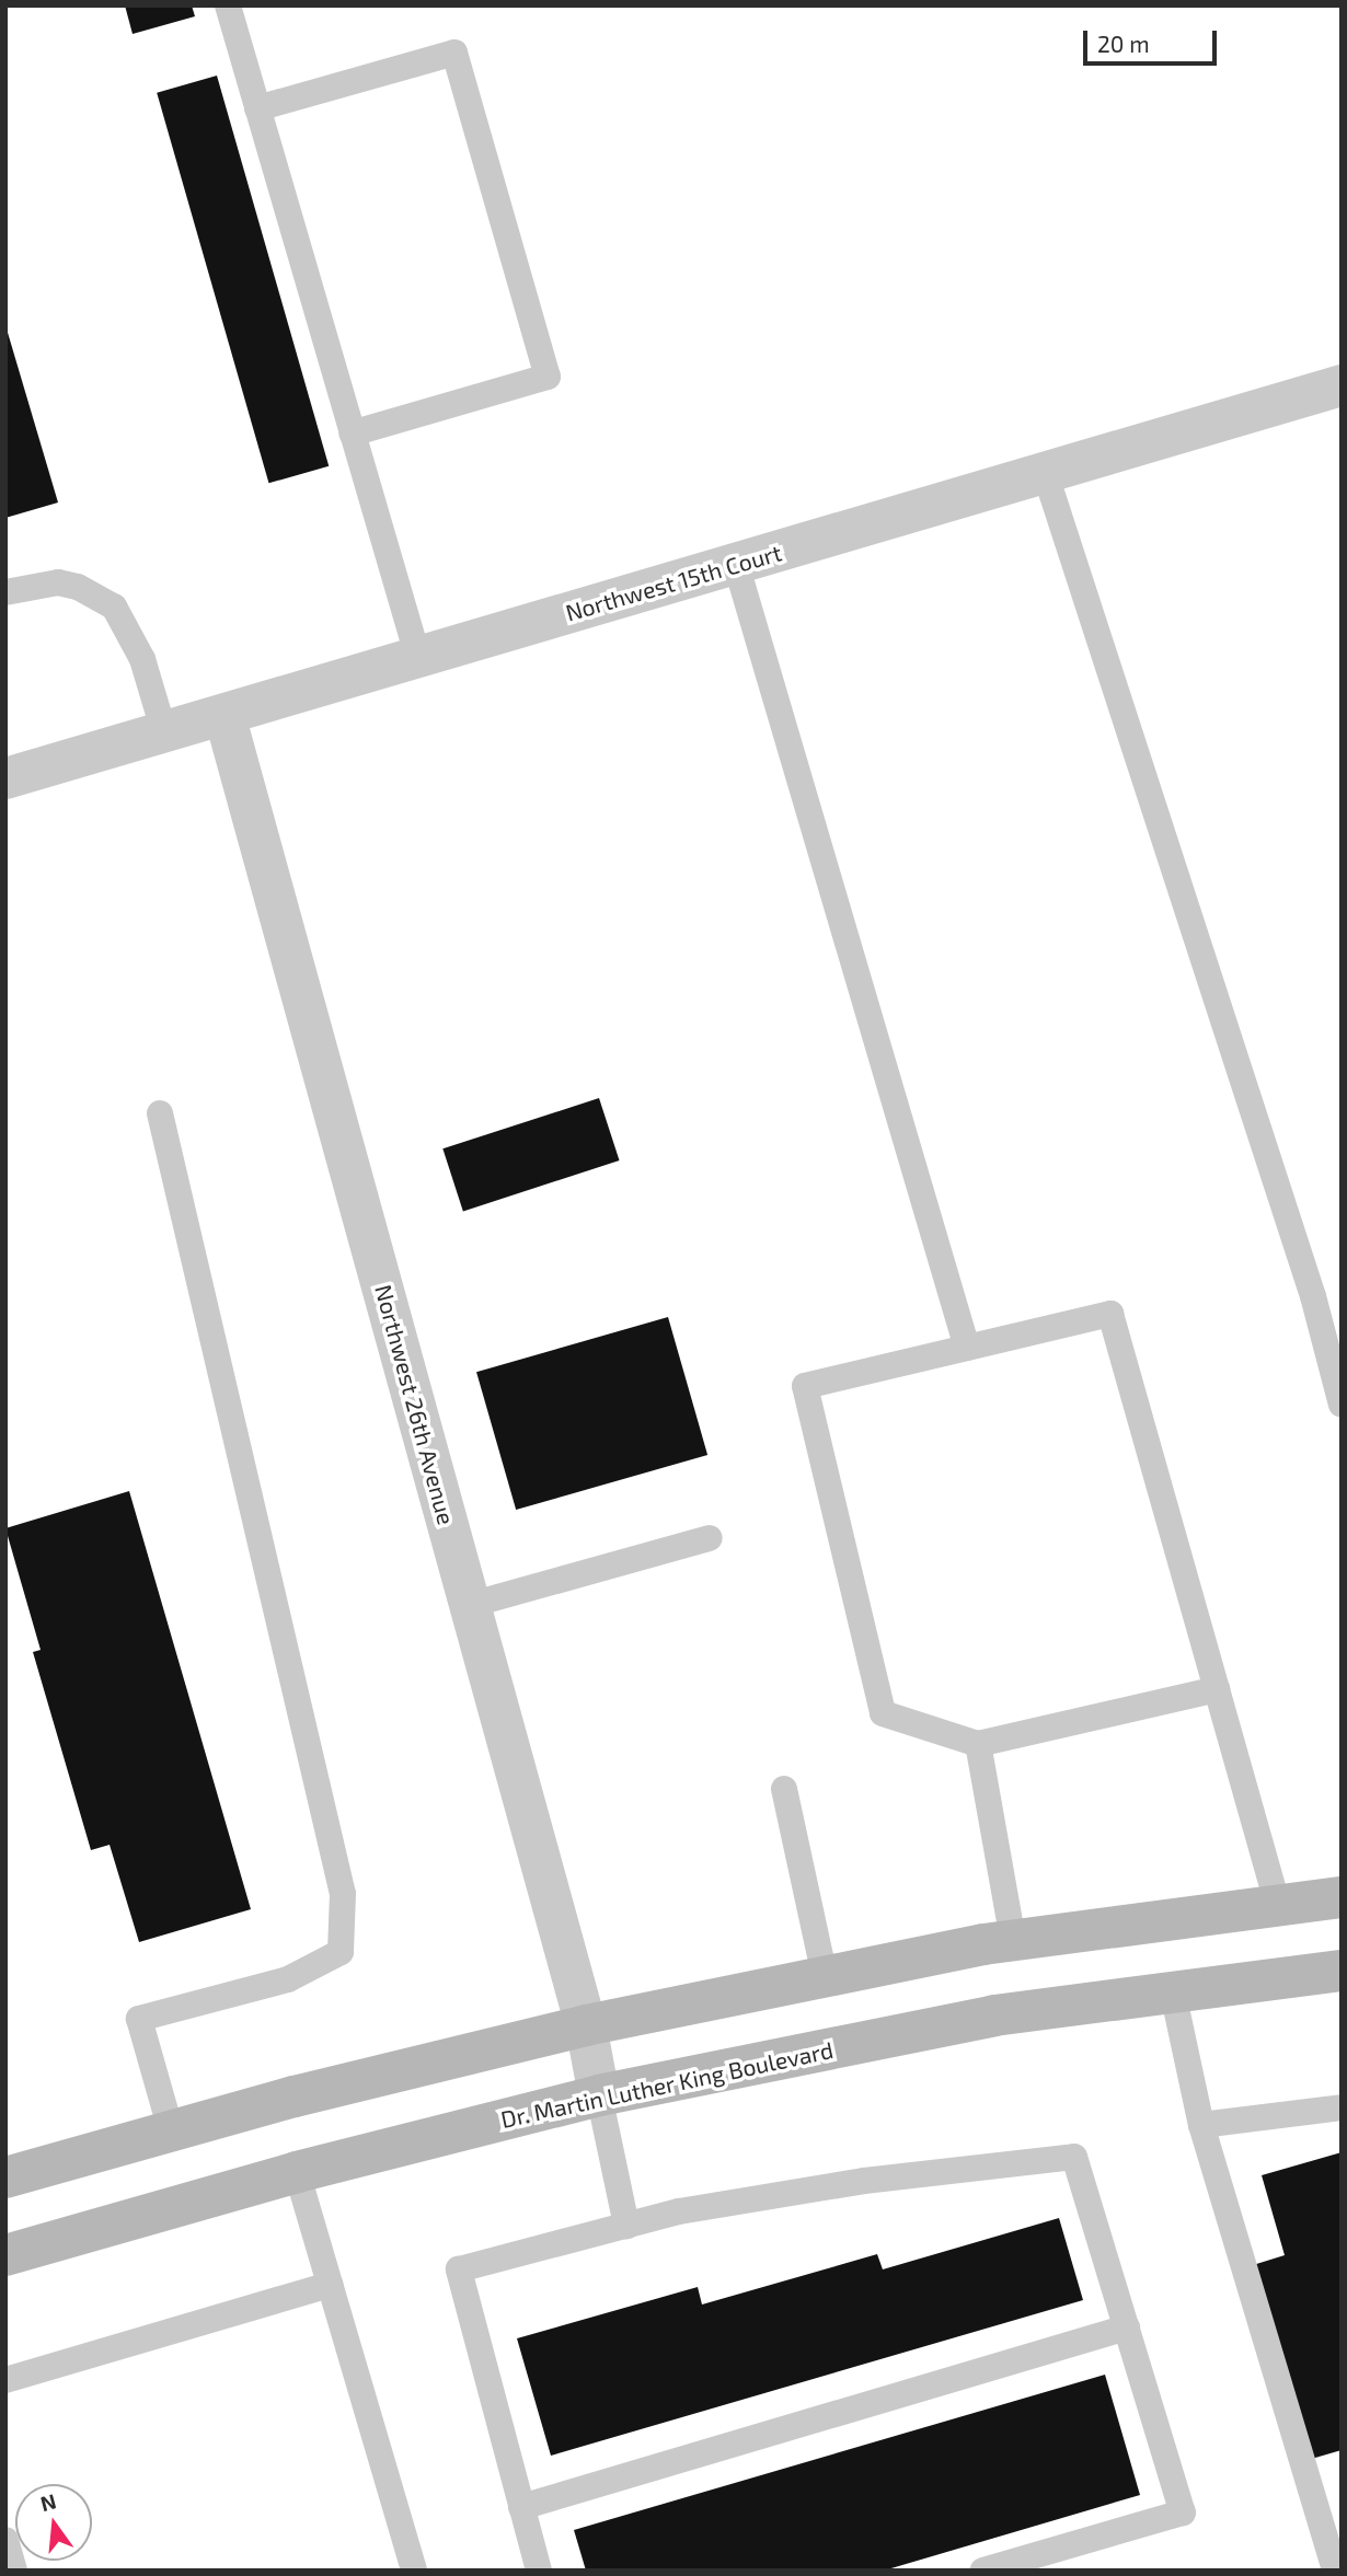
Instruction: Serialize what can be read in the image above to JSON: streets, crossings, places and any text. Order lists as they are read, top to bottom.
{
  "streets": {
    "main road": ["Dr. Martin Luther King Boulevard"],
    "street": ["Northwest 15th Court", "Northwest 26th Avenue"]
  },
  "crossings": [
    ["Northwest 15th Court", "Northwest 26th Avenue"],
    ["Northwest 26th Avenue", "Dr. Martin Luther King Boulevard"]
  ],
  "scale_bar": "20 m",
  "north": "top"
}
